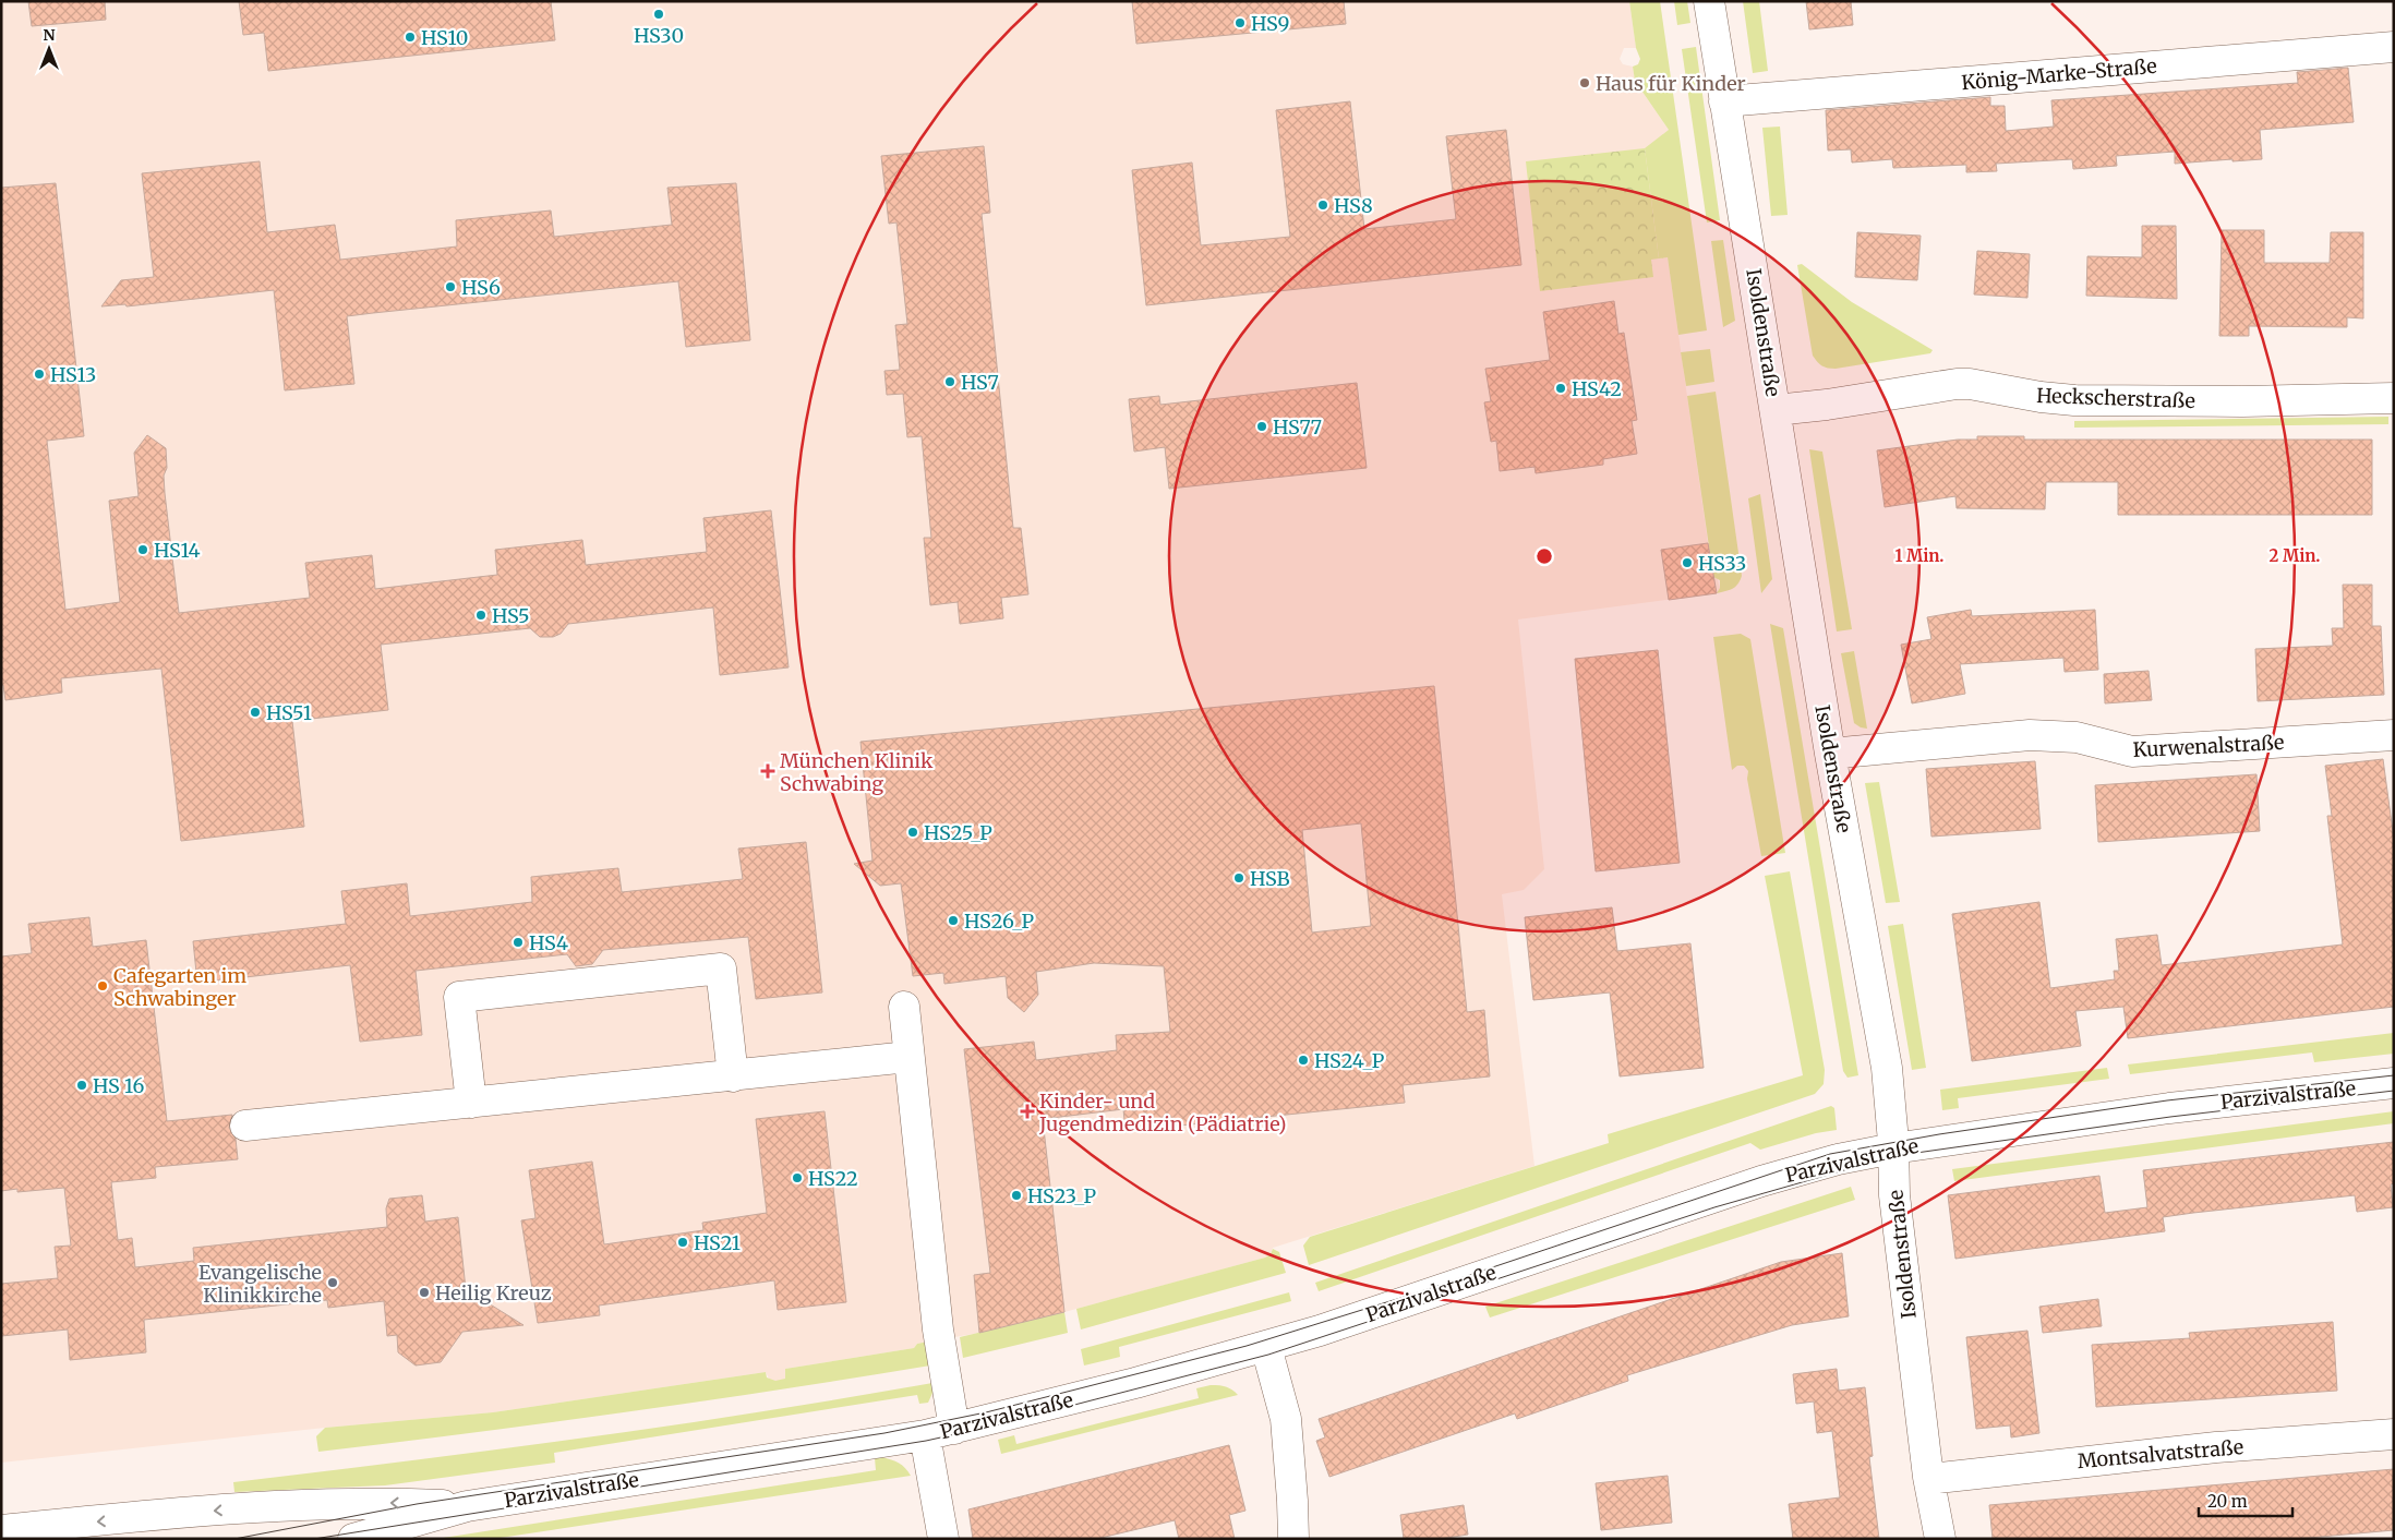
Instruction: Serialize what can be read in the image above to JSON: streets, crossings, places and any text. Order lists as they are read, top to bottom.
{
  "streets": {
    "street": [
      "König-Marke-Straße",
      "Isoldenstraße",
      "Heckscherstraße",
      "Kurwenalstraße",
      "Parzivalstraße",
      "Montsalvatstraße"
    ]
  },
  "crossings": [
    ["König-Marke-Straße", "Isoldenstraße"],
    ["Isoldenstraße", "Heckscherstraße"],
    ["Isoldenstraße", "Kurwenalstraße"],
    ["Isoldenstraße", "Parzivalstraße"],
    ["Isoldenstraße", "Montsalvatstraße"]
  ],
  "places": {
    "other": [
      "HS30",
      "HS9",
      "HS10",
      "Haus für Kinder",
      "HS8",
      "HS6",
      "HS13",
      "HS7",
      "HS42",
      "HS77",
      "HS14",
      "HS33",
      "HS5",
      "HS51",
      "HS25_P",
      "HSB",
      "HS26_P",
      "HS4",
      "Cafegarten im Schwabinger",
      "HS24_P",
      "HS 16",
      "HS22",
      "HS23_P",
      "HS21",
      "Evangelische Klinikkirche",
      "Heilig Kreuz"
    ],
    "health": ["München Klinik Schwabing", "Kinder- und Jugendmedizin (Pädiatrie)"]
  },
  "scale_bar": "20 m",
  "north": "top",
  "rings": ["1 Min.", "2 Min."]
}
